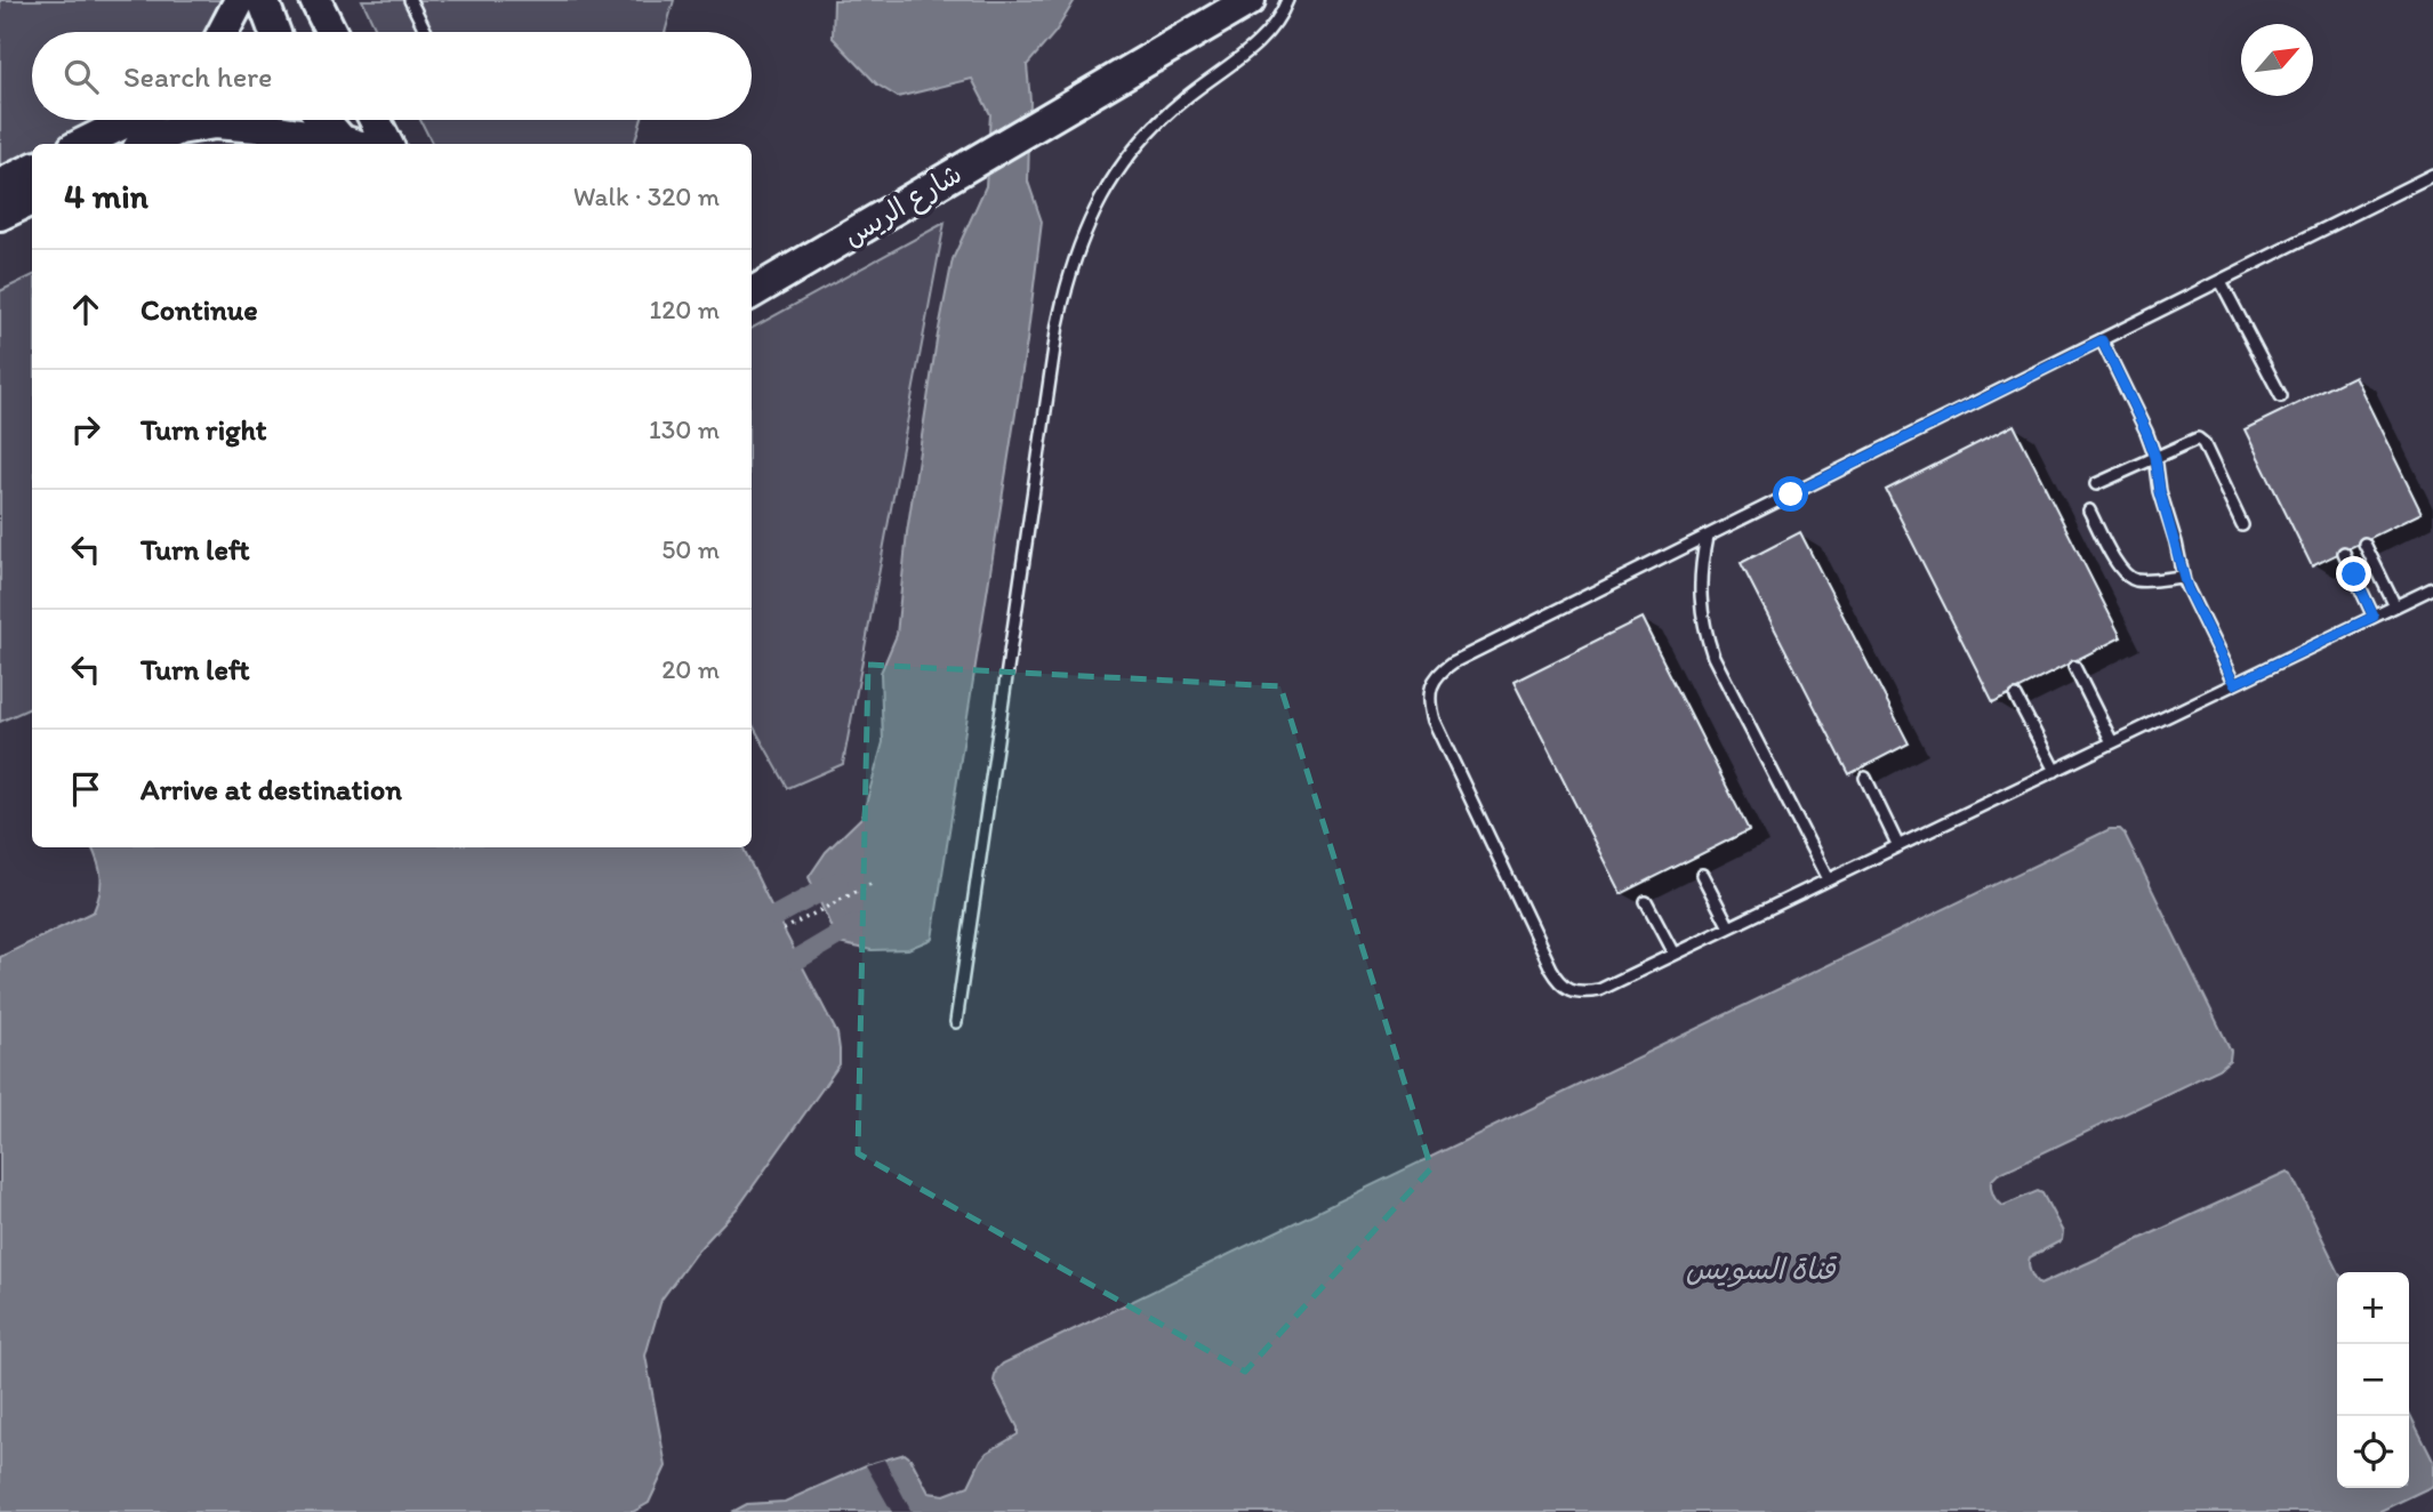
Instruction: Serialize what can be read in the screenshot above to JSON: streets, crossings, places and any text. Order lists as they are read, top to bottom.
{
  "streets": {
    "street": ["شارع الريس"]
  },
  "water": ["قناة السويس"],
  "north": "top right",
  "page": {
    "search": "Search here",
    "heading": ["4 min", "Walk · 320 m"],
    "list": [
      ["Continue", "120 m"],
      ["Turn right", "130 m"],
      ["Turn left", "50 m"],
      ["Turn left", "20 m"],
      "Arrive at destination"
    ],
    "map_buttons": ["+", "−"]
  }
}
